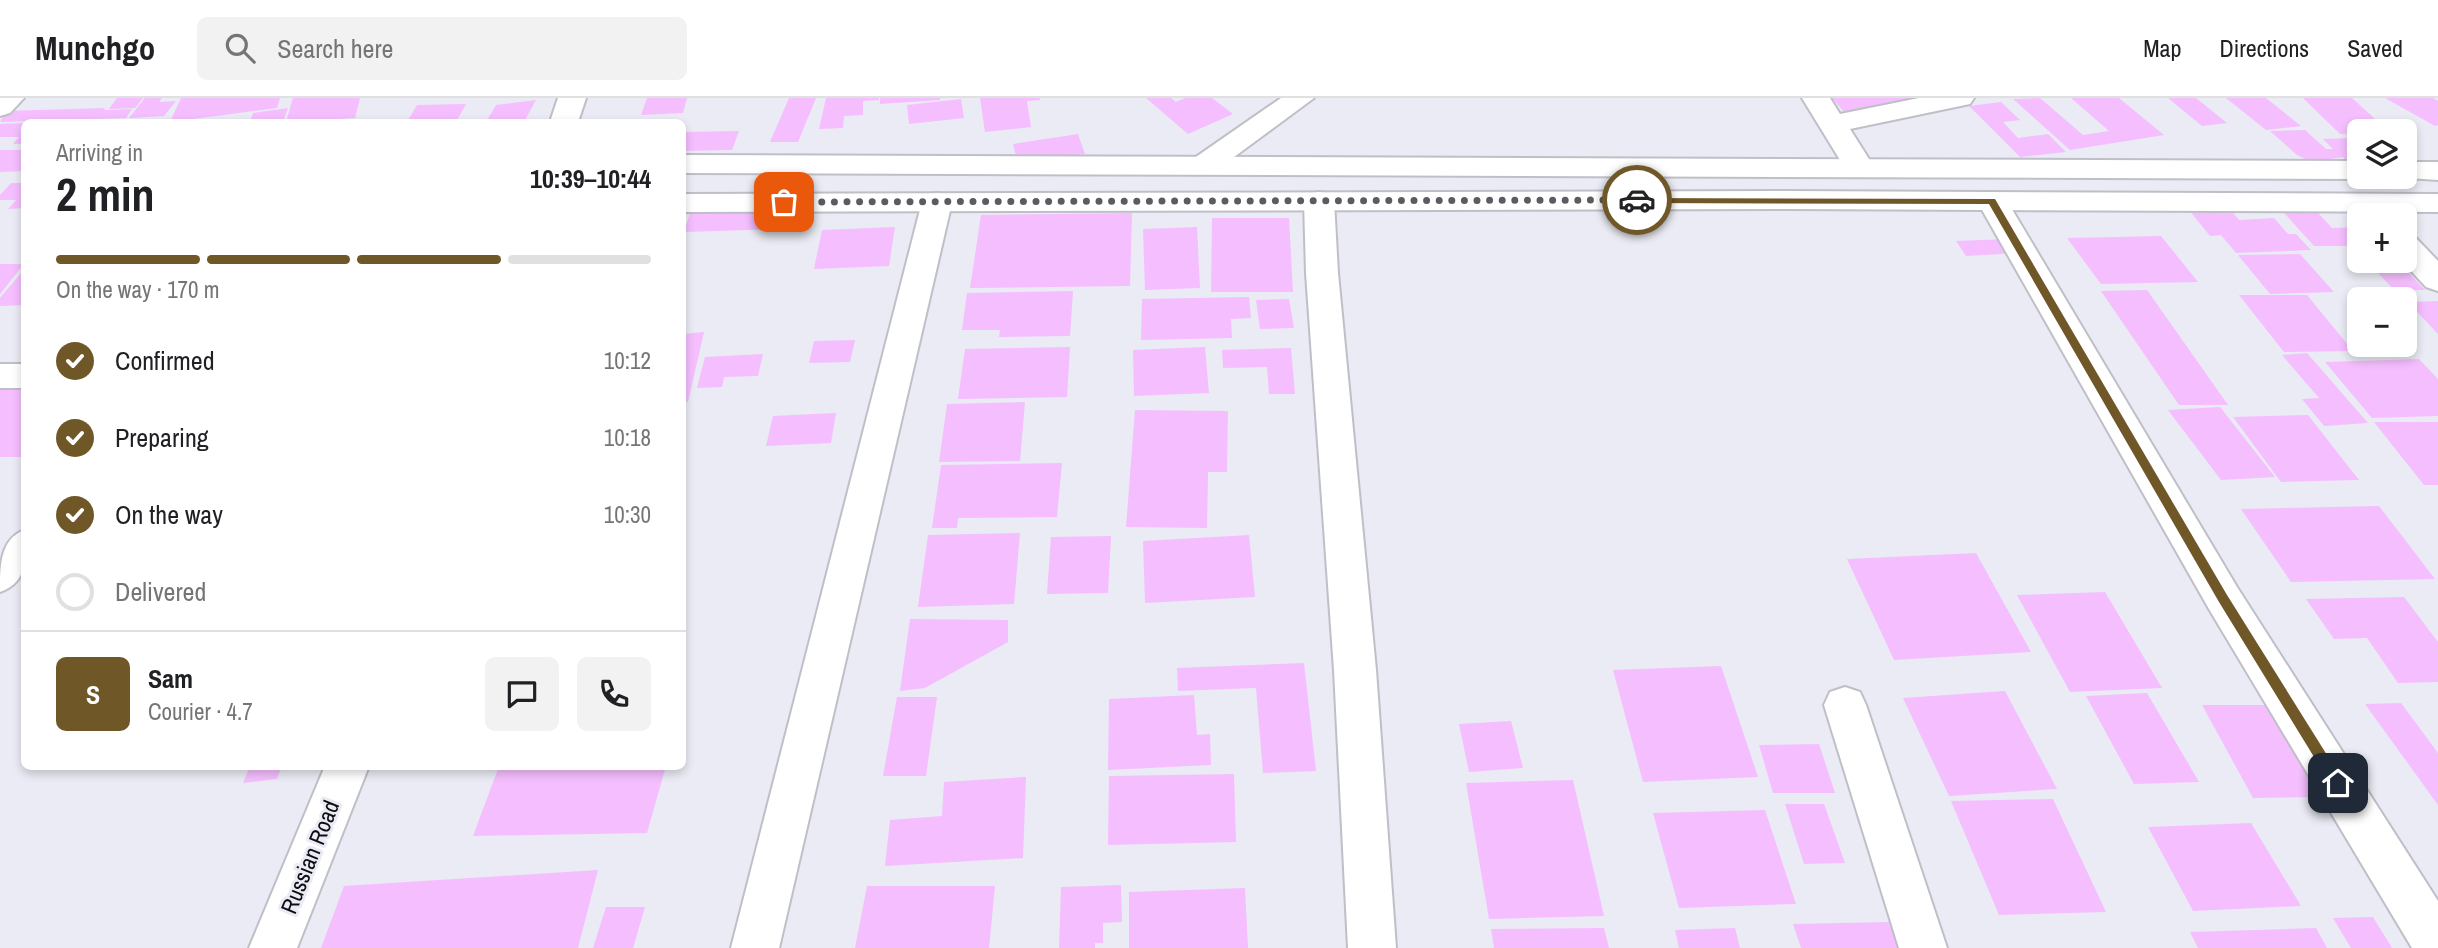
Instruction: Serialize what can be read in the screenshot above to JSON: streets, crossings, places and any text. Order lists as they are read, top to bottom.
{
  "streets": {
    "main road": ["Russian Road"]
  },
  "page": {
    "header": "Munchgo",
    "search": "Search here",
    "nav": ["Map", "Directions", "Saved"],
    "map_buttons": ["+", "−"],
    "heading": ["2 min", "Arriving in", "10:39–10:44"],
    "panel": ["Sam", "Courier · 4.7"],
    "bar": "On the way · 170 m",
    "list": [
      ["Confirmed", "10:12"],
      ["Preparing", "10:18"],
      ["On the way", "10:30"],
      "Delivered"
    ],
    "round": "S"
  }
}
